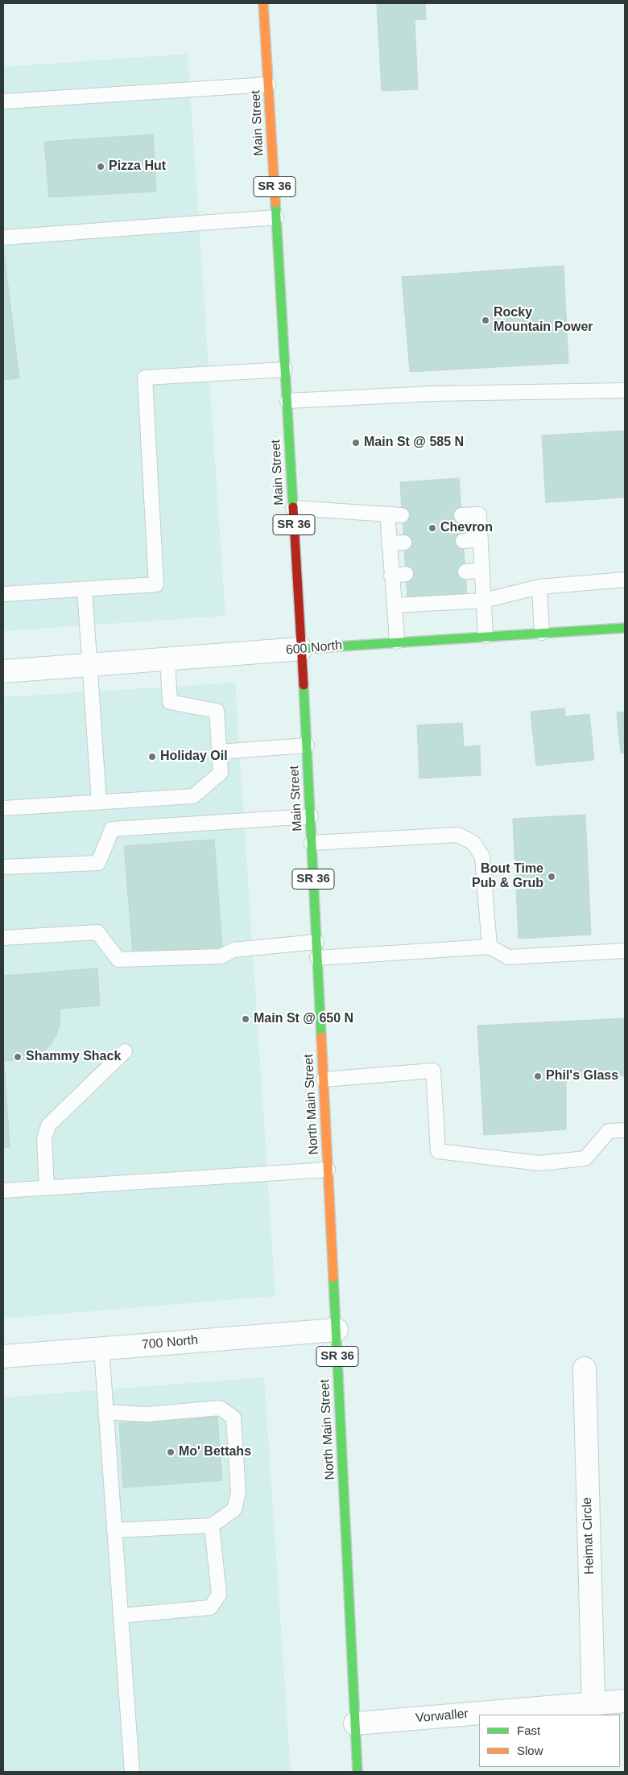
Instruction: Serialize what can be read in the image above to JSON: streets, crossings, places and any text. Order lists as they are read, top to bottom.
{
  "streets": {
    "main road": [
      "Main Street",
      "SR 36",
      "600 North",
      "North Main Street"
    ],
    "street": ["700 North", "Heimat Circle", "Vorwaller"]
  },
  "crossings": [
    ["Main Street", "600 North"],
    ["Main Street", "North Main Street"],
    ["North Main Street", "700 North"],
    ["North Main Street", "Vorwaller"],
    ["Heimat Circle", "Vorwaller"]
  ],
  "places": [
    "Pizza Hut",
    "Rocky Mountain Power",
    "Main St @ 585 N",
    "Chevron",
    "Holiday Oil",
    "Bout Time Pub & Grub",
    "Main St @ 650 N",
    "Shammy Shack",
    "Phil's Glass",
    "Mo' Bettahs"
  ],
  "legend": ["Fast", "Slow"]
}
